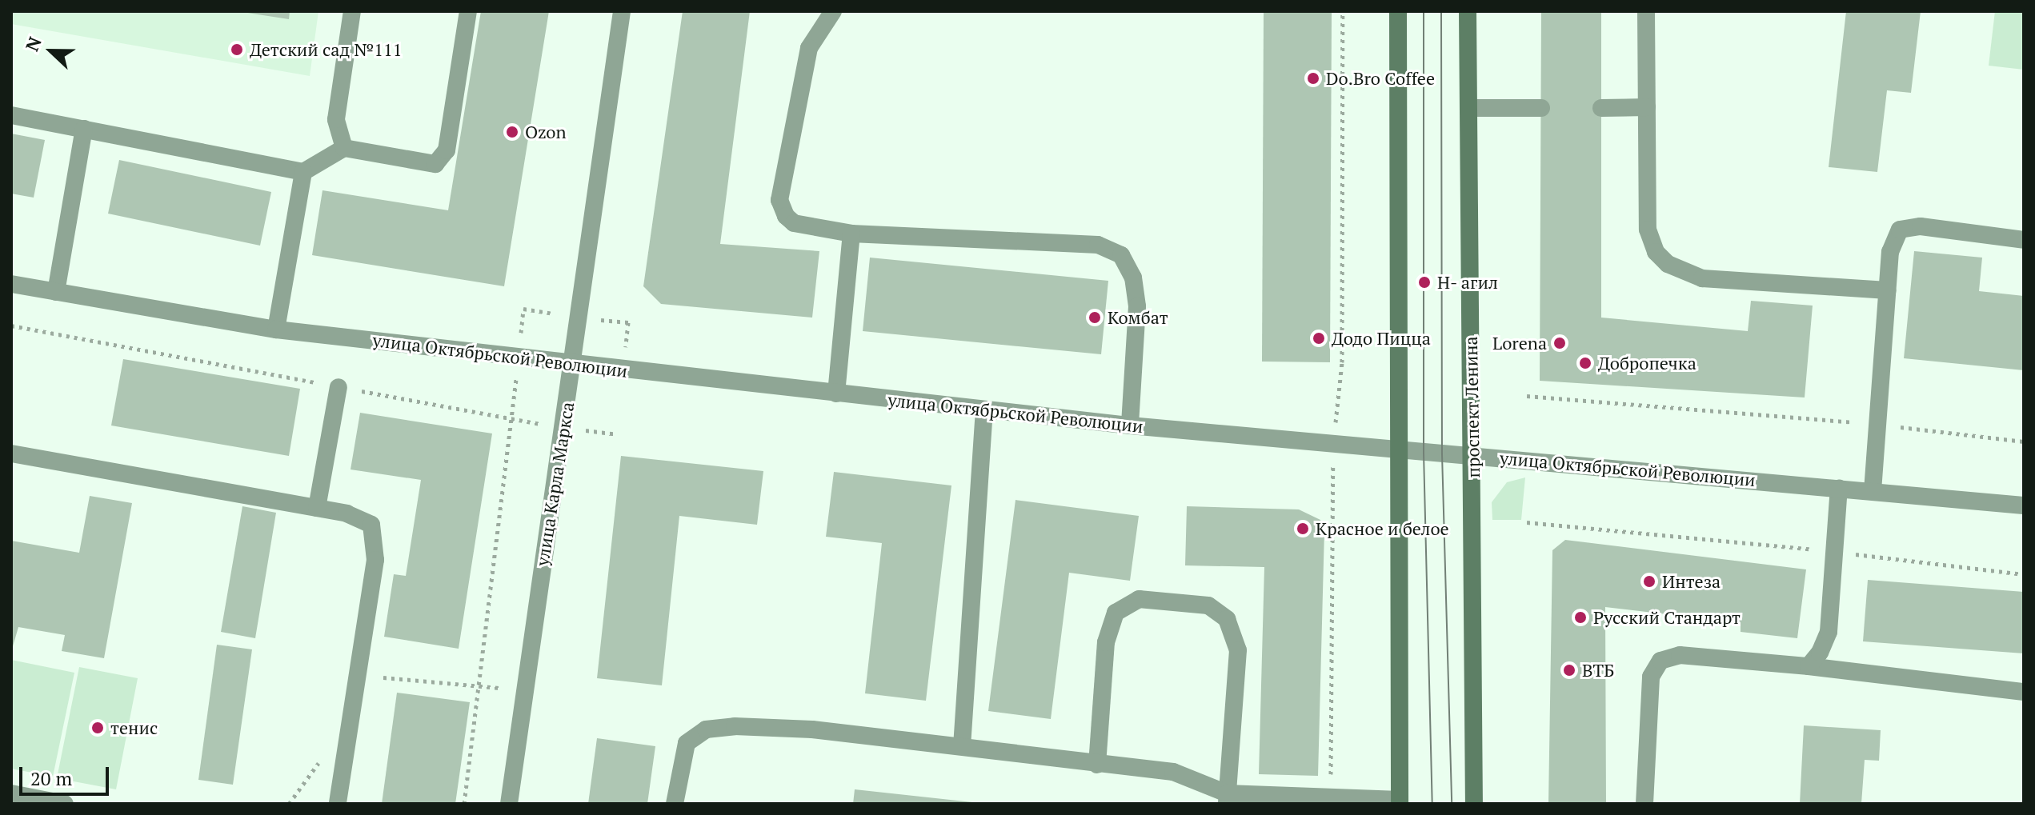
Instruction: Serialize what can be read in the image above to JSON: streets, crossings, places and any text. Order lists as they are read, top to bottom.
{
  "streets": {
    "main road": ["проспект Ленина"],
    "street": ["улица Октябрьской Революции", "улица Карла Маркса"]
  },
  "crossings": [
    ["улица Октябрьской Революции", "проспект Ленина"],
    ["улица Октябрьской Революции", "улица Карла Маркса"]
  ],
  "places": [
    "Детский сад №111",
    "Do.Bro Coffee",
    "Ozon",
    "Н- агил",
    "Комбат",
    "Додо Пицца",
    "Lorena",
    "Добропечка",
    "Красное и белое",
    "Интеза",
    "Русский Стандарт",
    "ВТБ",
    "тенис"
  ],
  "scale_bar": "20 m",
  "north": "left"
}
